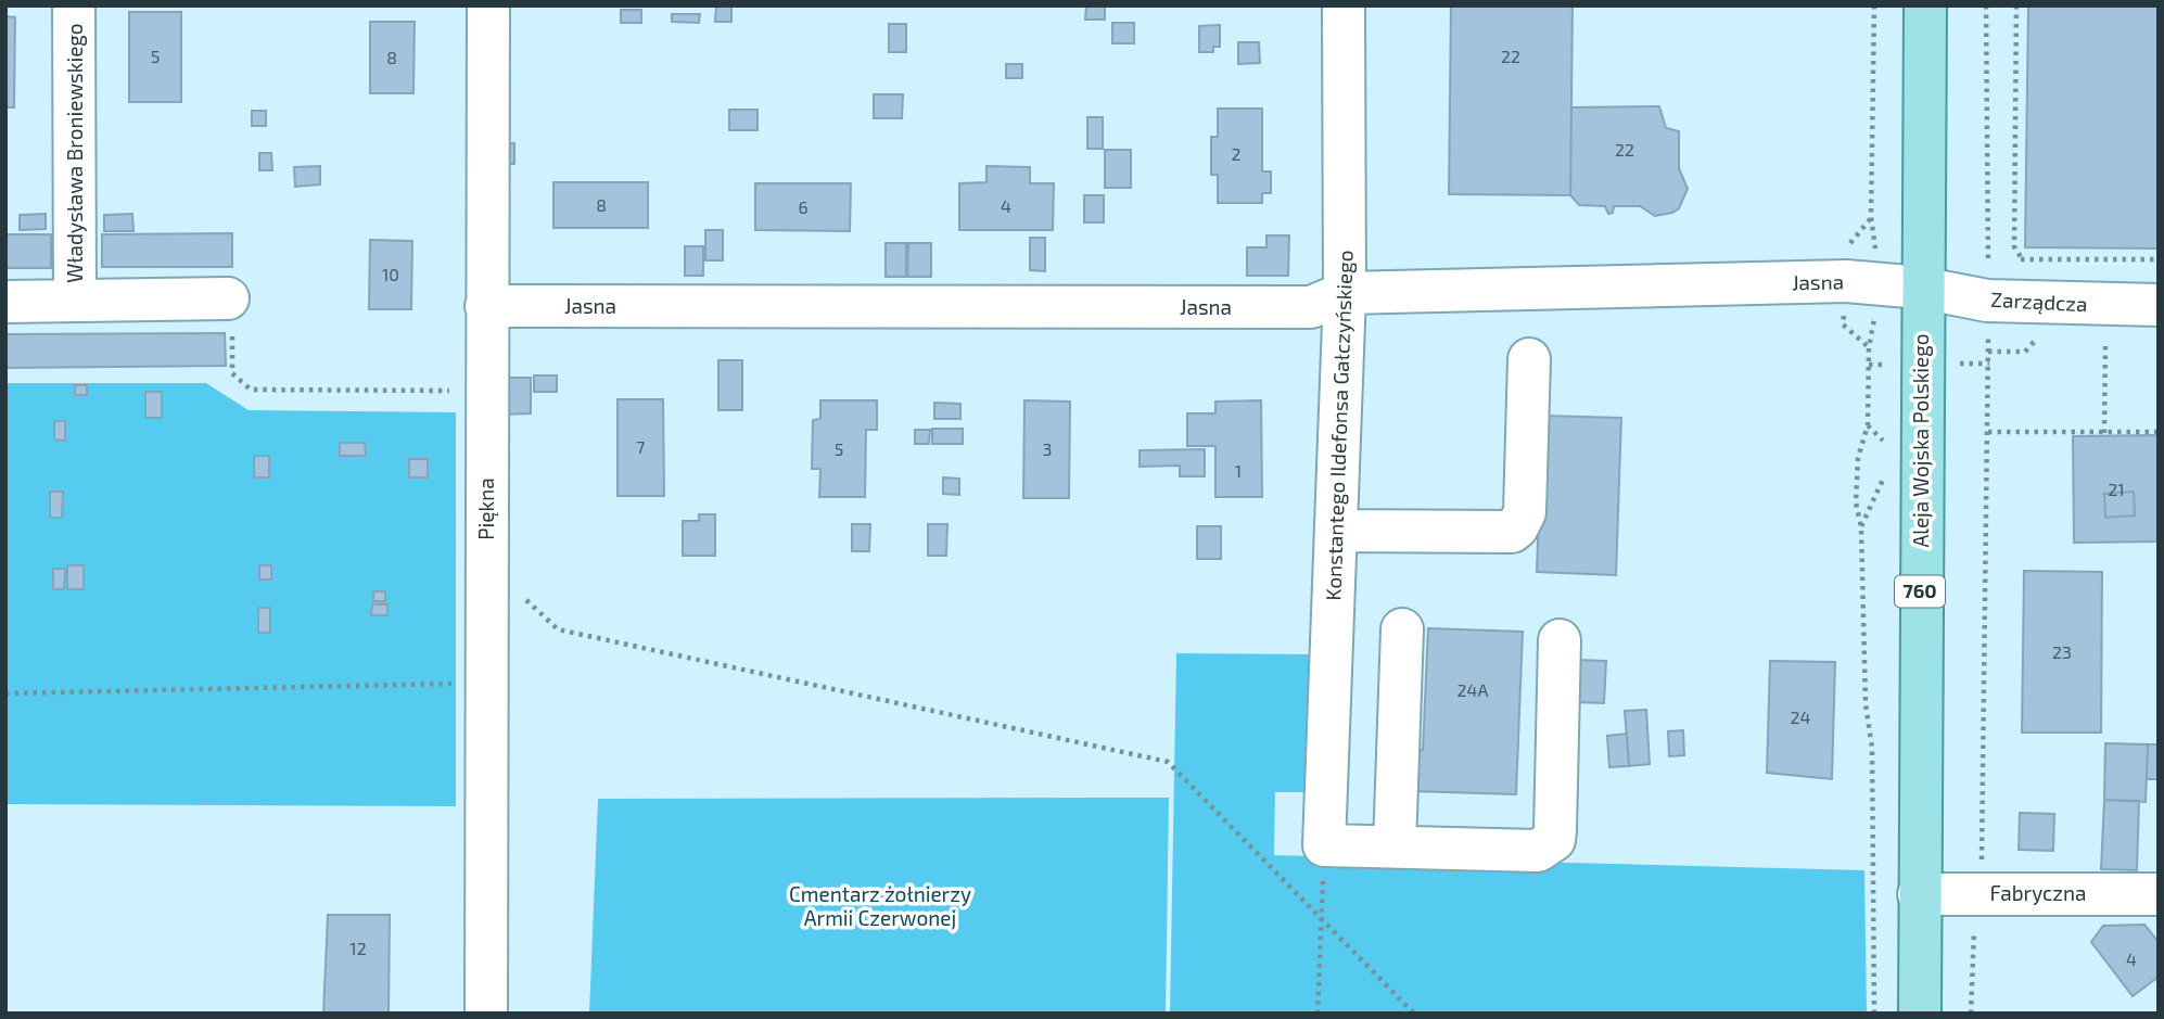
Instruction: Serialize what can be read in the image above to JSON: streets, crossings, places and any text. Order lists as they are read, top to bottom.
{
  "streets": {
    "main road": ["Aleja Wojska Polskiego", "760"],
    "street": [
      "Władysława Broniewskiego",
      "Jasna",
      "Zarządcza",
      "Konstantego Ildefonsa Gałczyńskiego",
      "Piękna",
      "Fabryczna"
    ]
  },
  "crossings": [
    ["Jasna", "Zarządcza"],
    ["Jasna", "Konstantego Ildefonsa Gałczyńskiego"],
    ["Jasna", "Aleja Wojska Polskiego"],
    ["Jasna", "Piękna"],
    ["Zarządcza", "Aleja Wojska Polskiego"],
    ["Aleja Wojska Polskiego", "Fabryczna"]
  ],
  "parks": ["Cmentarz żołnierzy Armii Czerwonej"],
  "house_numbers": [
    "5",
    "22",
    "8",
    "22",
    "2",
    "8",
    "4",
    "6",
    "10",
    "7",
    "5",
    "3",
    "1",
    "21",
    "23",
    "24A",
    "24",
    "12",
    "4"
  ]
}
